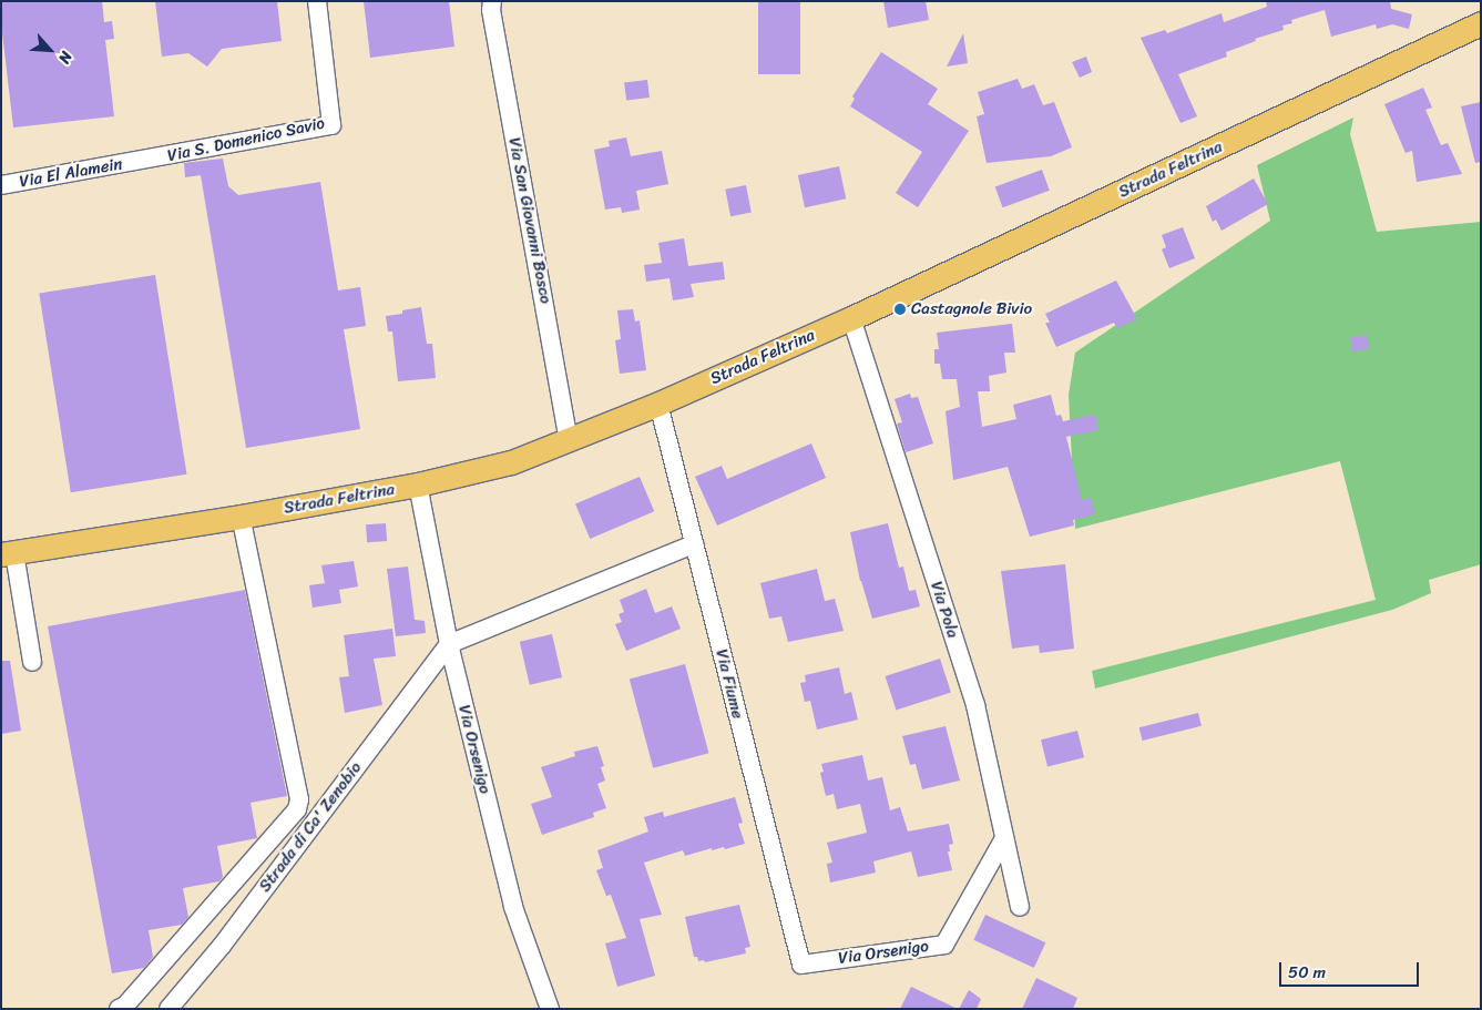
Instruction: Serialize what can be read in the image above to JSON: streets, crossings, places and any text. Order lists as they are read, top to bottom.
{
  "streets": {
    "main road": ["Strada Feltrina"],
    "street": [
      "Via S. Domenico Savio",
      "Via El Alamein",
      "Via San Giovanni Bosco",
      "Via Pola",
      "Via Fiume",
      "Via Orsenigo",
      "Strada di Ca' Zenobio"
    ]
  },
  "crossings": [
    ["Via S. Domenico Savio", "Via El Alamein"],
    ["Strada Feltrina", "Via San Giovanni Bosco"],
    ["Strada Feltrina", "Via Pola"],
    ["Strada Feltrina", "Via Fiume"],
    ["Strada Feltrina", "Via Orsenigo"],
    ["Via Pola", "Via Orsenigo"],
    ["Via Fiume", "Via Orsenigo"],
    ["Via Orsenigo", "Strada di Ca' Zenobio"]
  ],
  "places": ["Castagnole Bivio"],
  "scale_bar": "50 m",
  "north": "bottom right"
}
